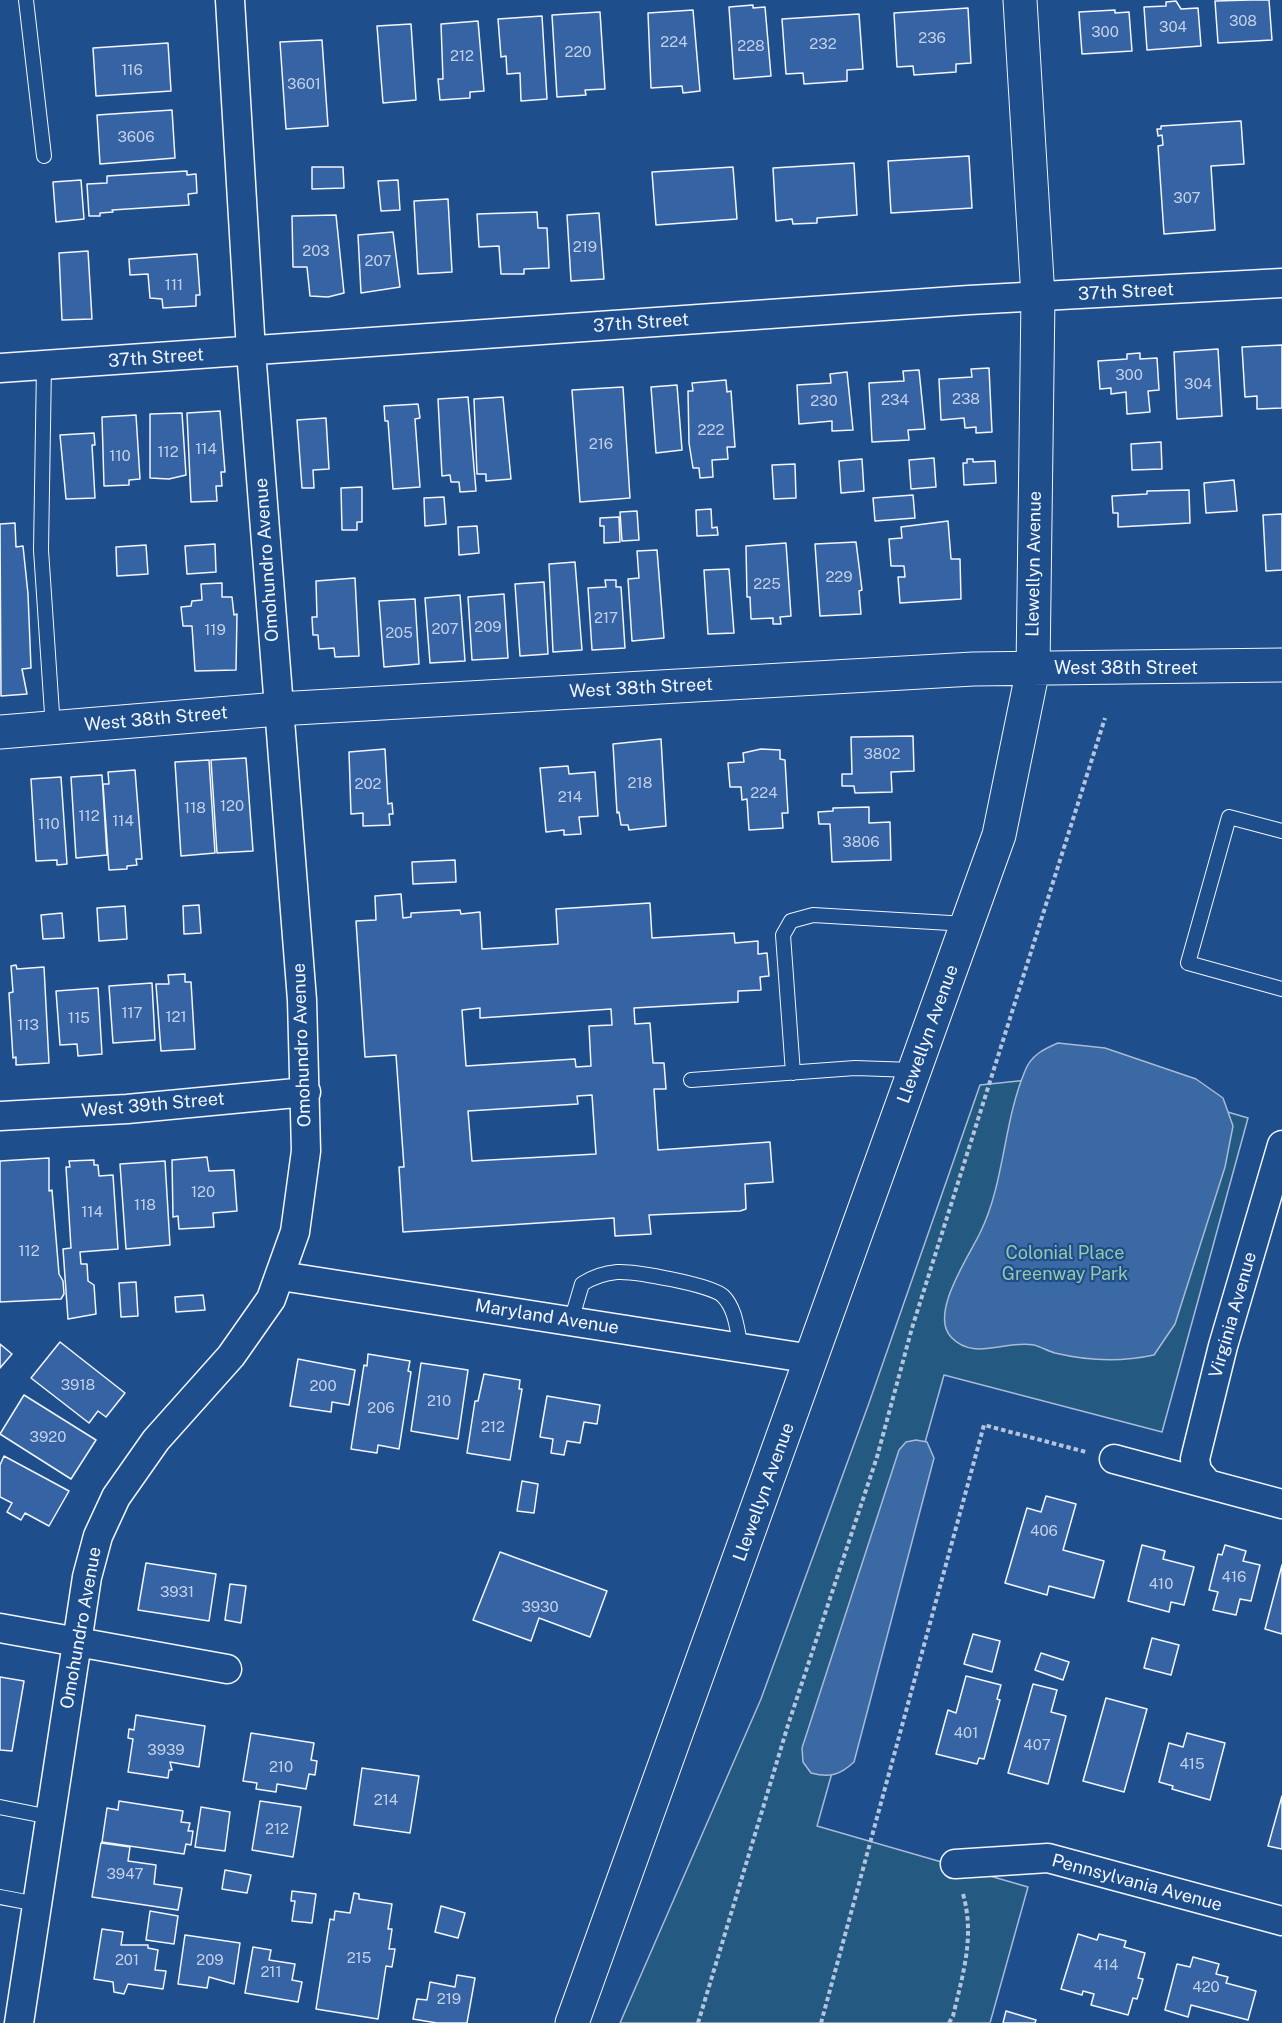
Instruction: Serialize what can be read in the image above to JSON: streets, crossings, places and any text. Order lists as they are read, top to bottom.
{
  "streets": {
    "street": [
      "37th Street",
      "Omohundro Avenue",
      "Llewellyn Avenue",
      "West 38th Street",
      "West 39th Street",
      "Virginia Avenue",
      "Maryland Avenue",
      "Pennsylvania Avenue"
    ]
  },
  "crossings": [
    ["37th Street", "Omohundro Avenue"],
    ["37th Street", "Llewellyn Avenue"],
    ["Omohundro Avenue", "West 38th Street"],
    ["Omohundro Avenue", "West 39th Street"],
    ["Omohundro Avenue", "Maryland Avenue"],
    ["Llewellyn Avenue", "West 38th Street"],
    ["Llewellyn Avenue", "Maryland Avenue"]
  ],
  "parks": ["Colonial Place Greenway Park"],
  "house_numbers": [
    "308",
    "304",
    "300",
    "236",
    "224",
    "232",
    "228",
    "220",
    "212",
    "116",
    "3601",
    "3606",
    "307",
    "219",
    "203",
    "207",
    "111",
    "300",
    "304",
    "238",
    "234",
    "230",
    "222",
    "216",
    "114",
    "112",
    "110",
    "229",
    "225",
    "217",
    "209",
    "207",
    "119",
    "205",
    "3802",
    "218",
    "202",
    "224",
    "214",
    "120",
    "118",
    "112",
    "114",
    "110",
    "3806",
    "117",
    "121",
    "115",
    "113",
    "120",
    "118",
    "114",
    "112",
    "3918",
    "200",
    "210",
    "206",
    "212",
    "3920",
    "406",
    "416",
    "410",
    "3931",
    "3930",
    "401",
    "407",
    "3939",
    "415",
    "210",
    "214",
    "212",
    "3947",
    "215",
    "201",
    "209",
    "414",
    "211",
    "420",
    "219"
  ]
}
